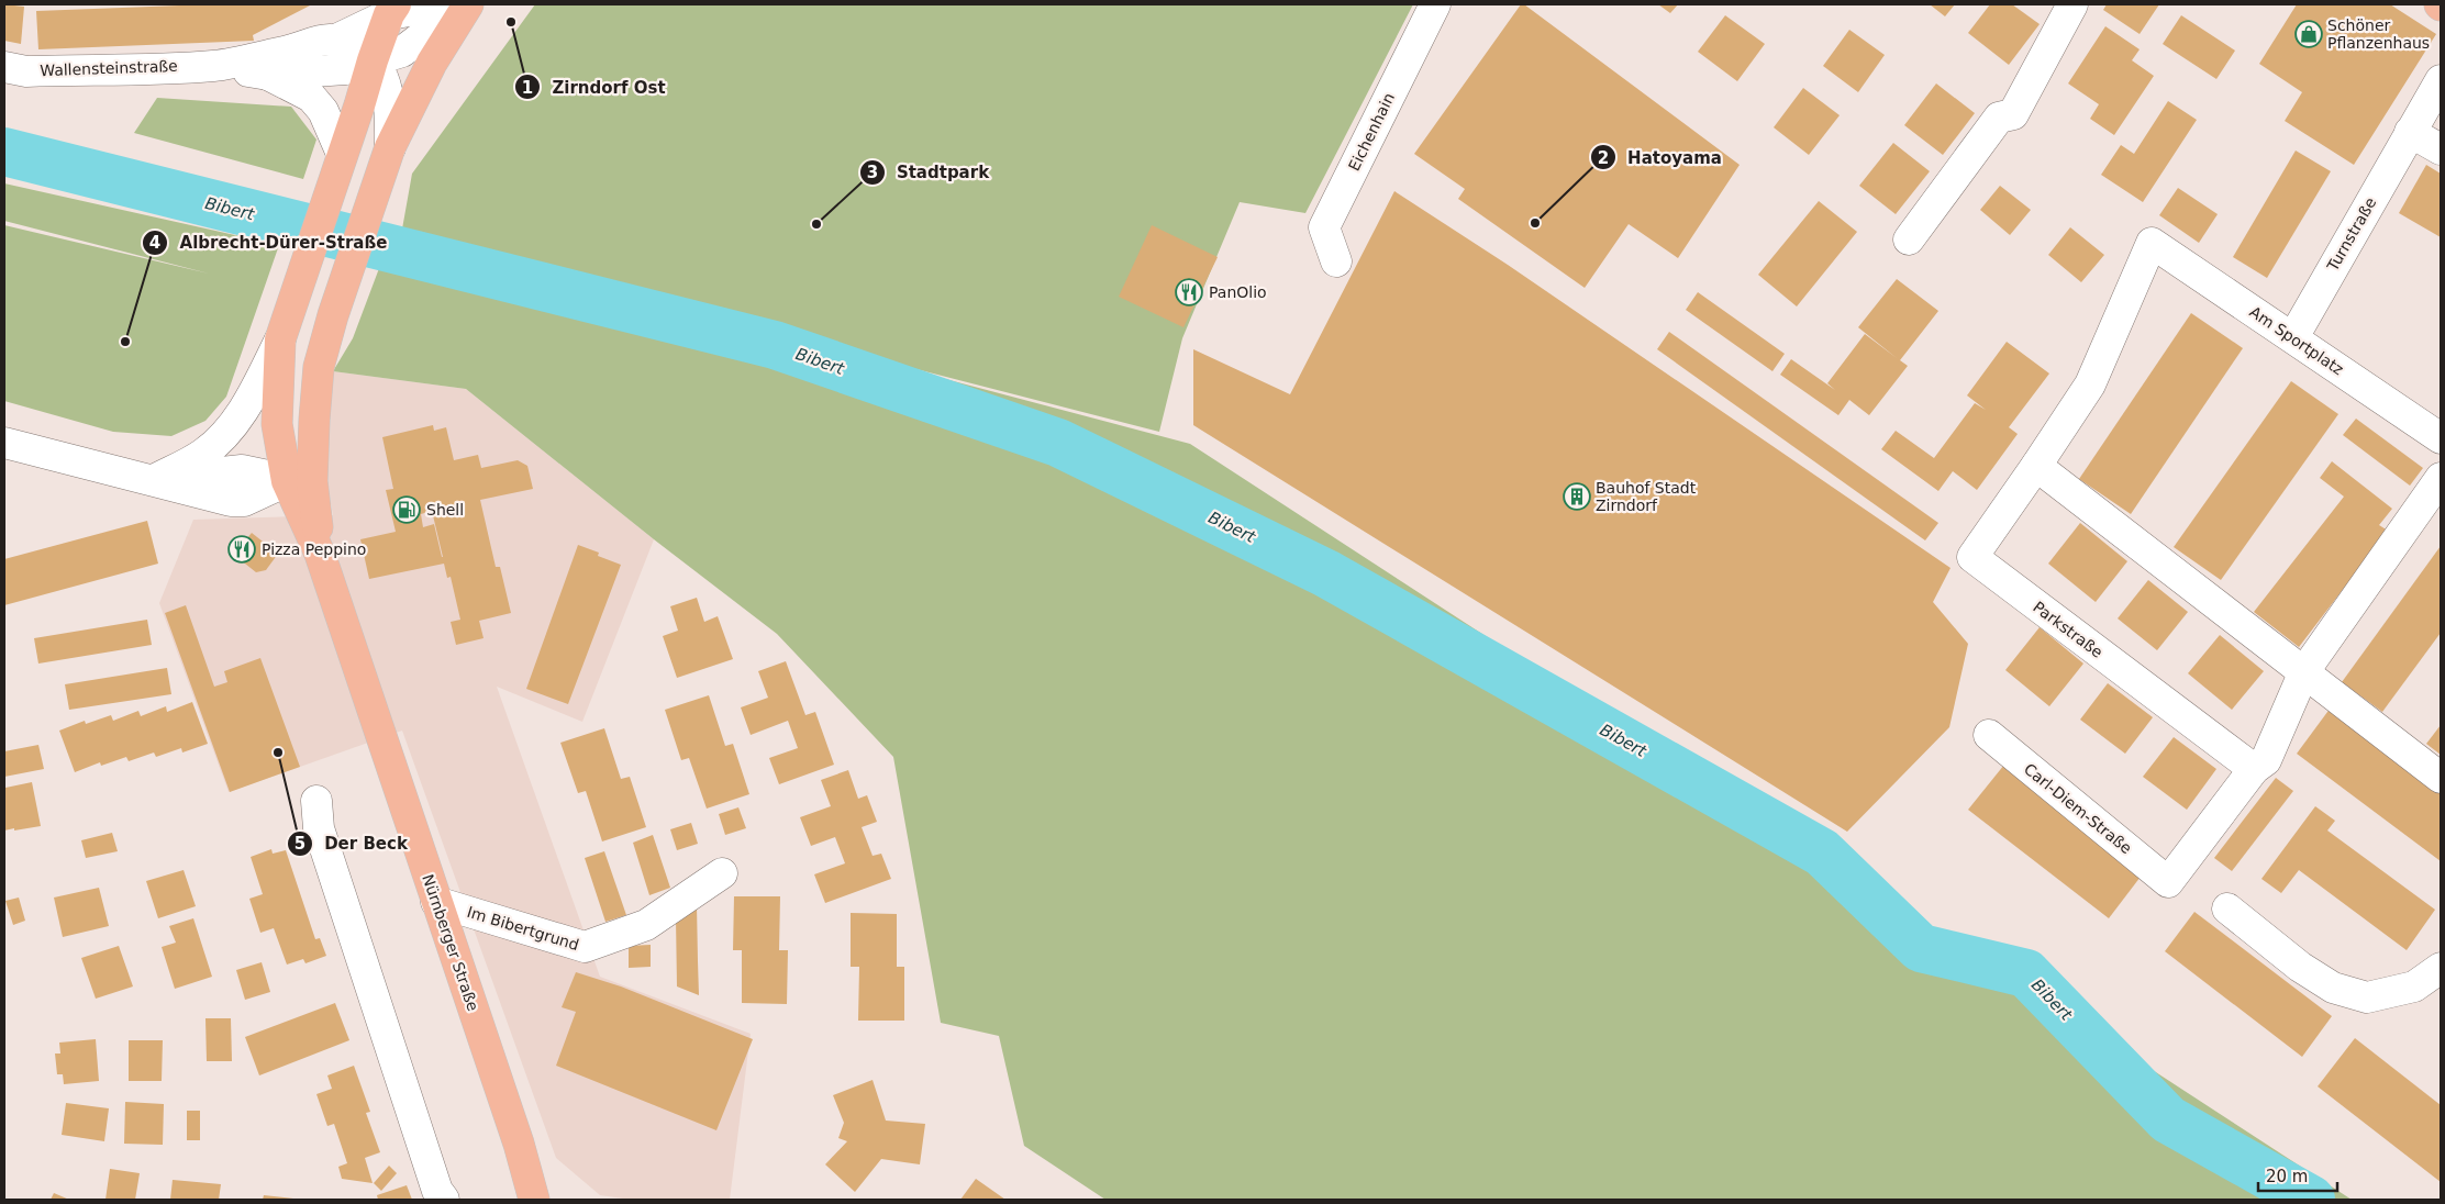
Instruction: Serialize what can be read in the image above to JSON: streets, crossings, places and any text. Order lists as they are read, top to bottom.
{
  "streets": {
    "main road": ["Nürnberger Straße"],
    "street": [
      "Wallensteinstraße",
      "Eichenhain",
      "Turnstraße",
      "Am Sportplatz",
      "Parkstraße",
      "Carl-Diem-Straße",
      "Im Bibertgrund"
    ]
  },
  "crossings": [
    ["Wallensteinstraße", "Nürnberger Straße"],
    ["Turnstraße", "Am Sportplatz"],
    ["Am Sportplatz", "Parkstraße"],
    ["Parkstraße", "Carl-Diem-Straße"],
    ["Im Bibertgrund", "Nürnberger Straße"]
  ],
  "water": ["Bibert"],
  "places": {
    "other": [
      "Zirndorf Ost",
      "Hatoyama",
      "Stadtpark",
      "Albrecht-Dürer-Straße",
      "Der Beck"
    ],
    "shop": ["Schöner Pflanzenhaus"],
    "restaurant": ["PanOlio", "Pizza Peppino"],
    "building": ["Bauhof Stadt Zirndorf"],
    "fuel station": ["Shell"]
  },
  "scale_bar": "20 m"
}
